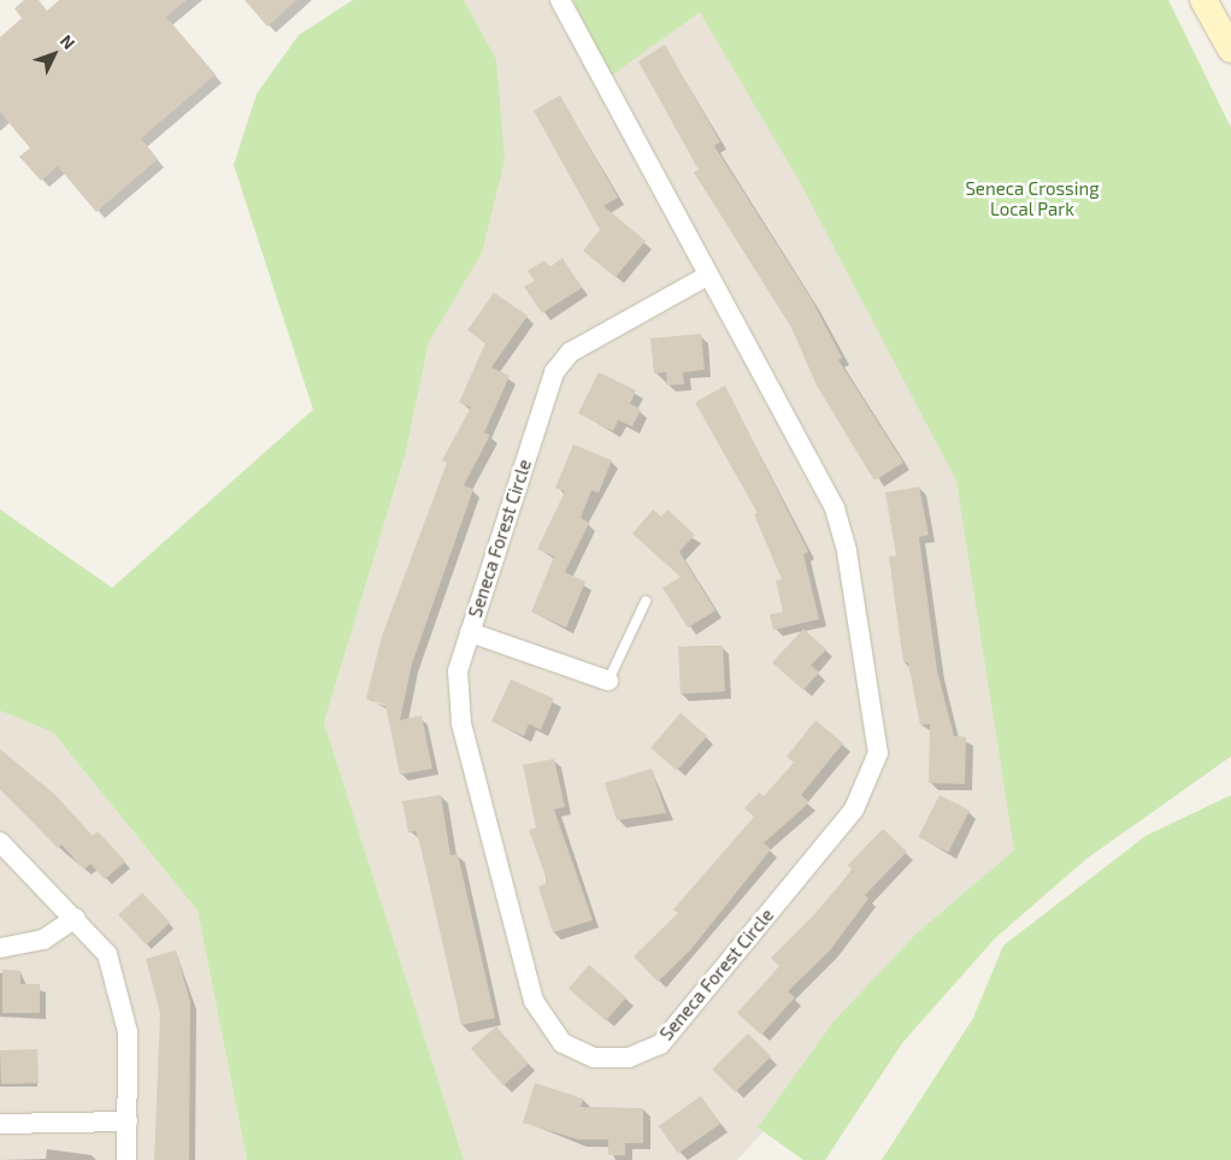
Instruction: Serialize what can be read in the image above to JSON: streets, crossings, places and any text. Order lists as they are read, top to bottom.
{
  "streets": {
    "street": ["Seneca Forest Circle"]
  },
  "parks": ["Seneca Crossing Local Park"],
  "north": "top right"
}
